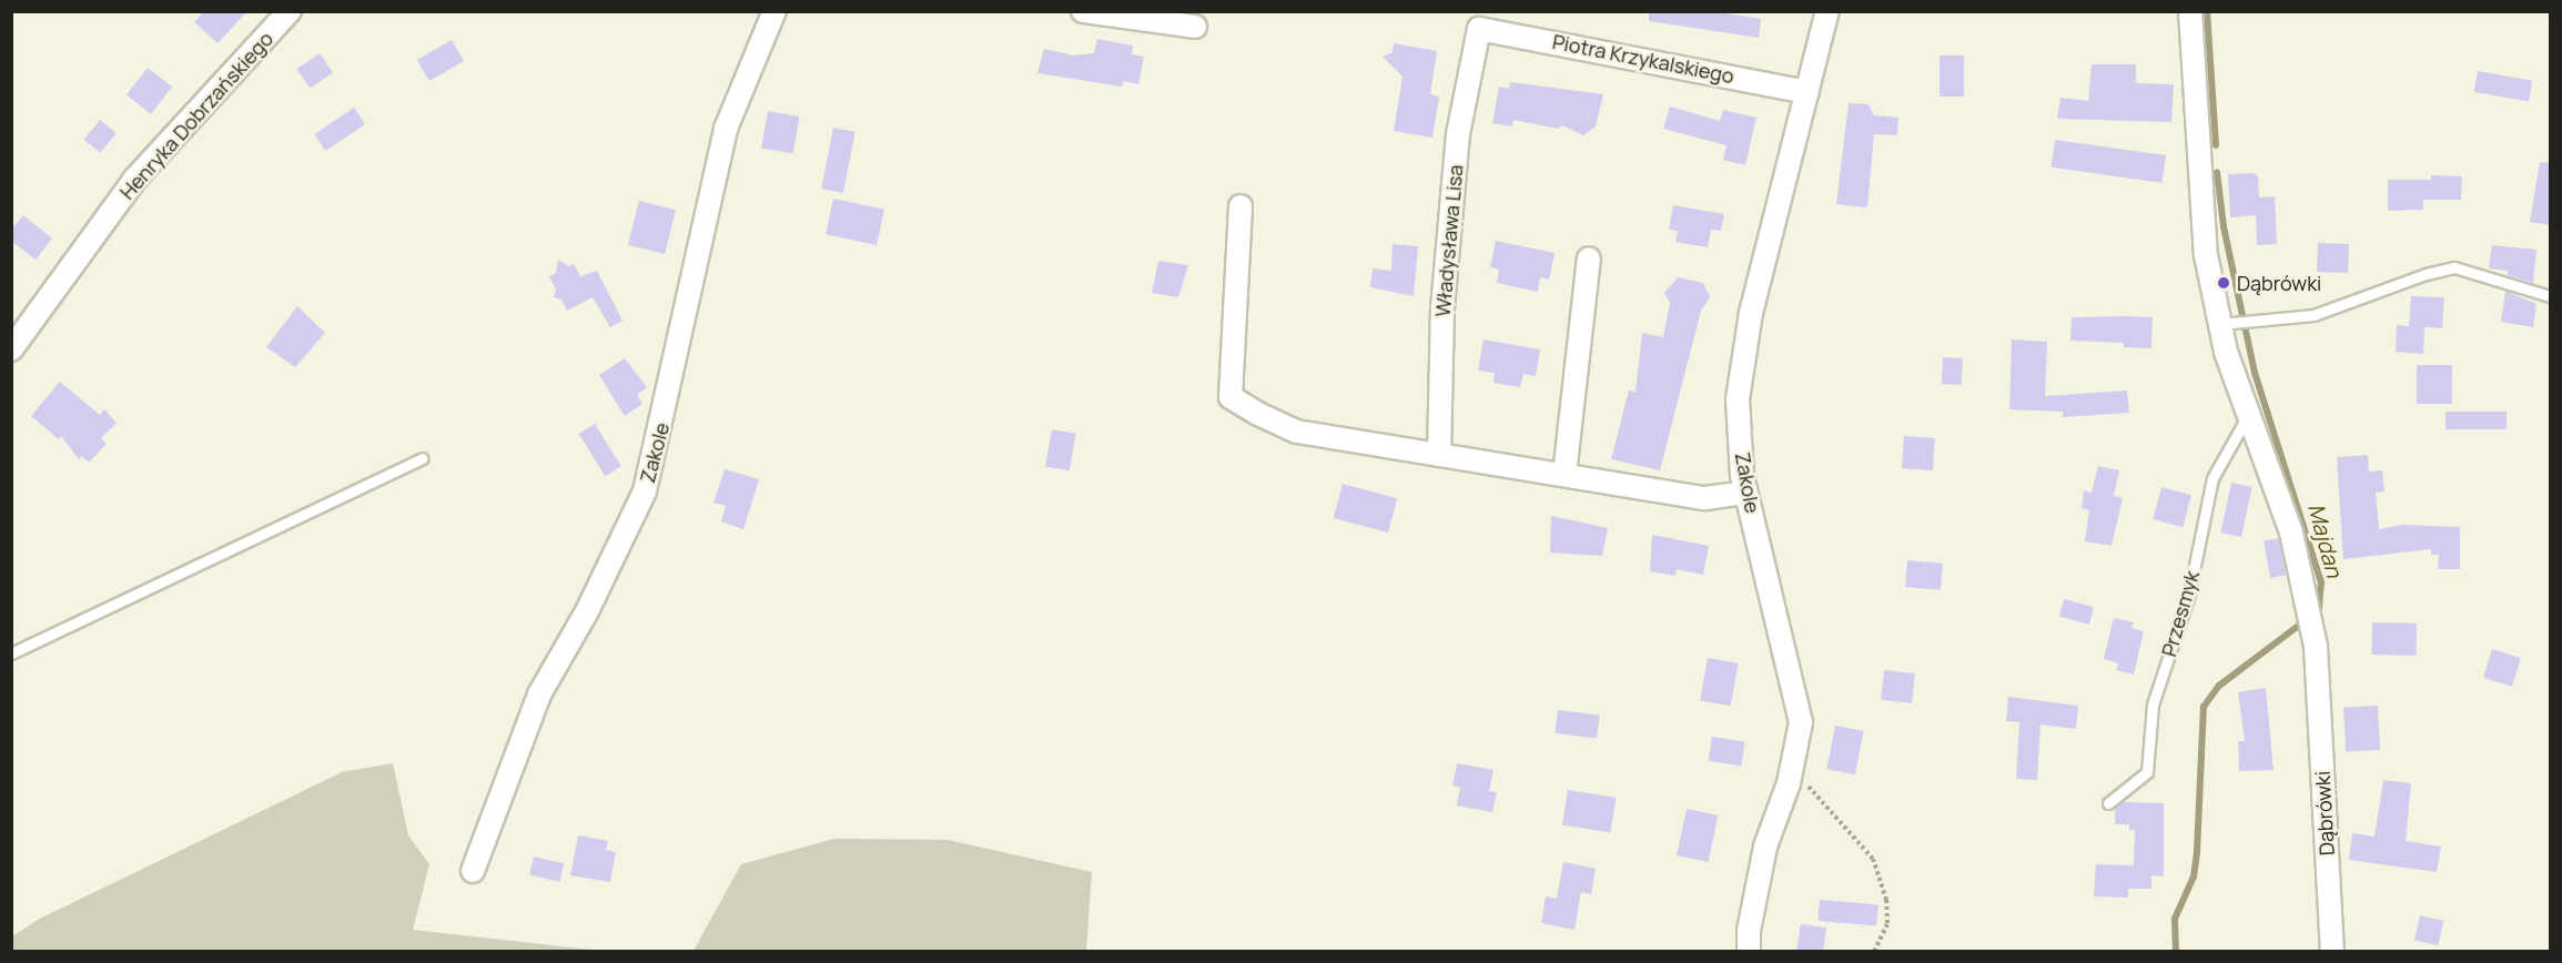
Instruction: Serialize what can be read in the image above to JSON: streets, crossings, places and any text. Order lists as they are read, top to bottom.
{
  "streets": {
    "street": [
      "Piotra Krzykalskiego",
      "Henryka Dobrzańskiego",
      "Władysława Lisa",
      "Zakole",
      "Dąbrówki"
    ],
    "lane": ["Przesmyk"]
  },
  "crossings": [
    ["Piotra Krzykalskiego", "Władysława Lisa"],
    ["Piotra Krzykalskiego", "Zakole"],
    ["Przesmyk", "Dąbrówki"]
  ],
  "water": ["Majdan"],
  "places": ["Dąbrówki"]
}
